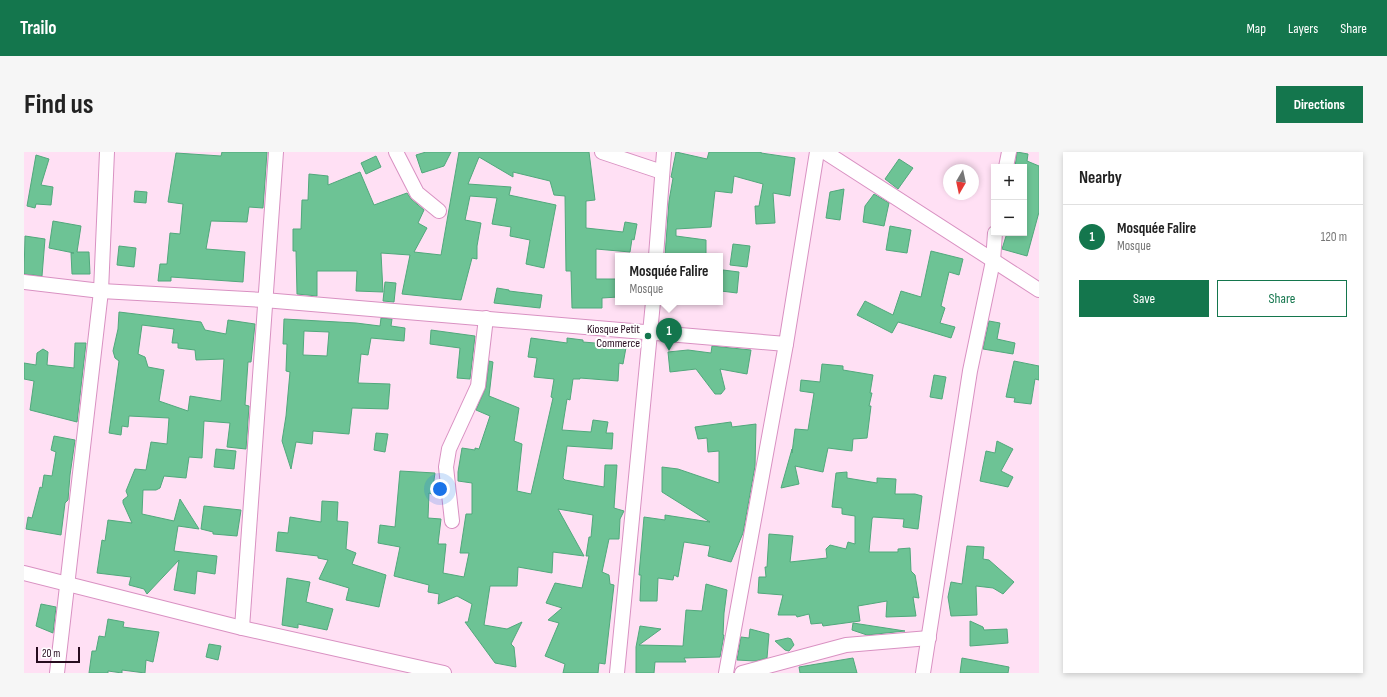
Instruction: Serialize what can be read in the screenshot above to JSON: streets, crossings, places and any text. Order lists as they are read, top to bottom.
{
  "places": ["Kiosque Petit Commerce"],
  "scale_bar": "20 m",
  "north": "bottom",
  "page": {
    "header": "Trailo",
    "nav": ["Map", "Layers", "Share"],
    "buttons": [
      "Directions",
      ["Save", "Share"]
    ],
    "title": "Find us",
    "heading": "Nearby",
    "map_buttons": ["+", "−"],
    "list": [
      {
        "mark": "1",
        "name": "Mosquée Falire",
        "note": "Mosque",
        "value": "120 m"
      }
    ],
    "popup": ["Mosquée Falire", "Mosque"],
    "pins": "1",
    "scale": "20 m"
  }
}
